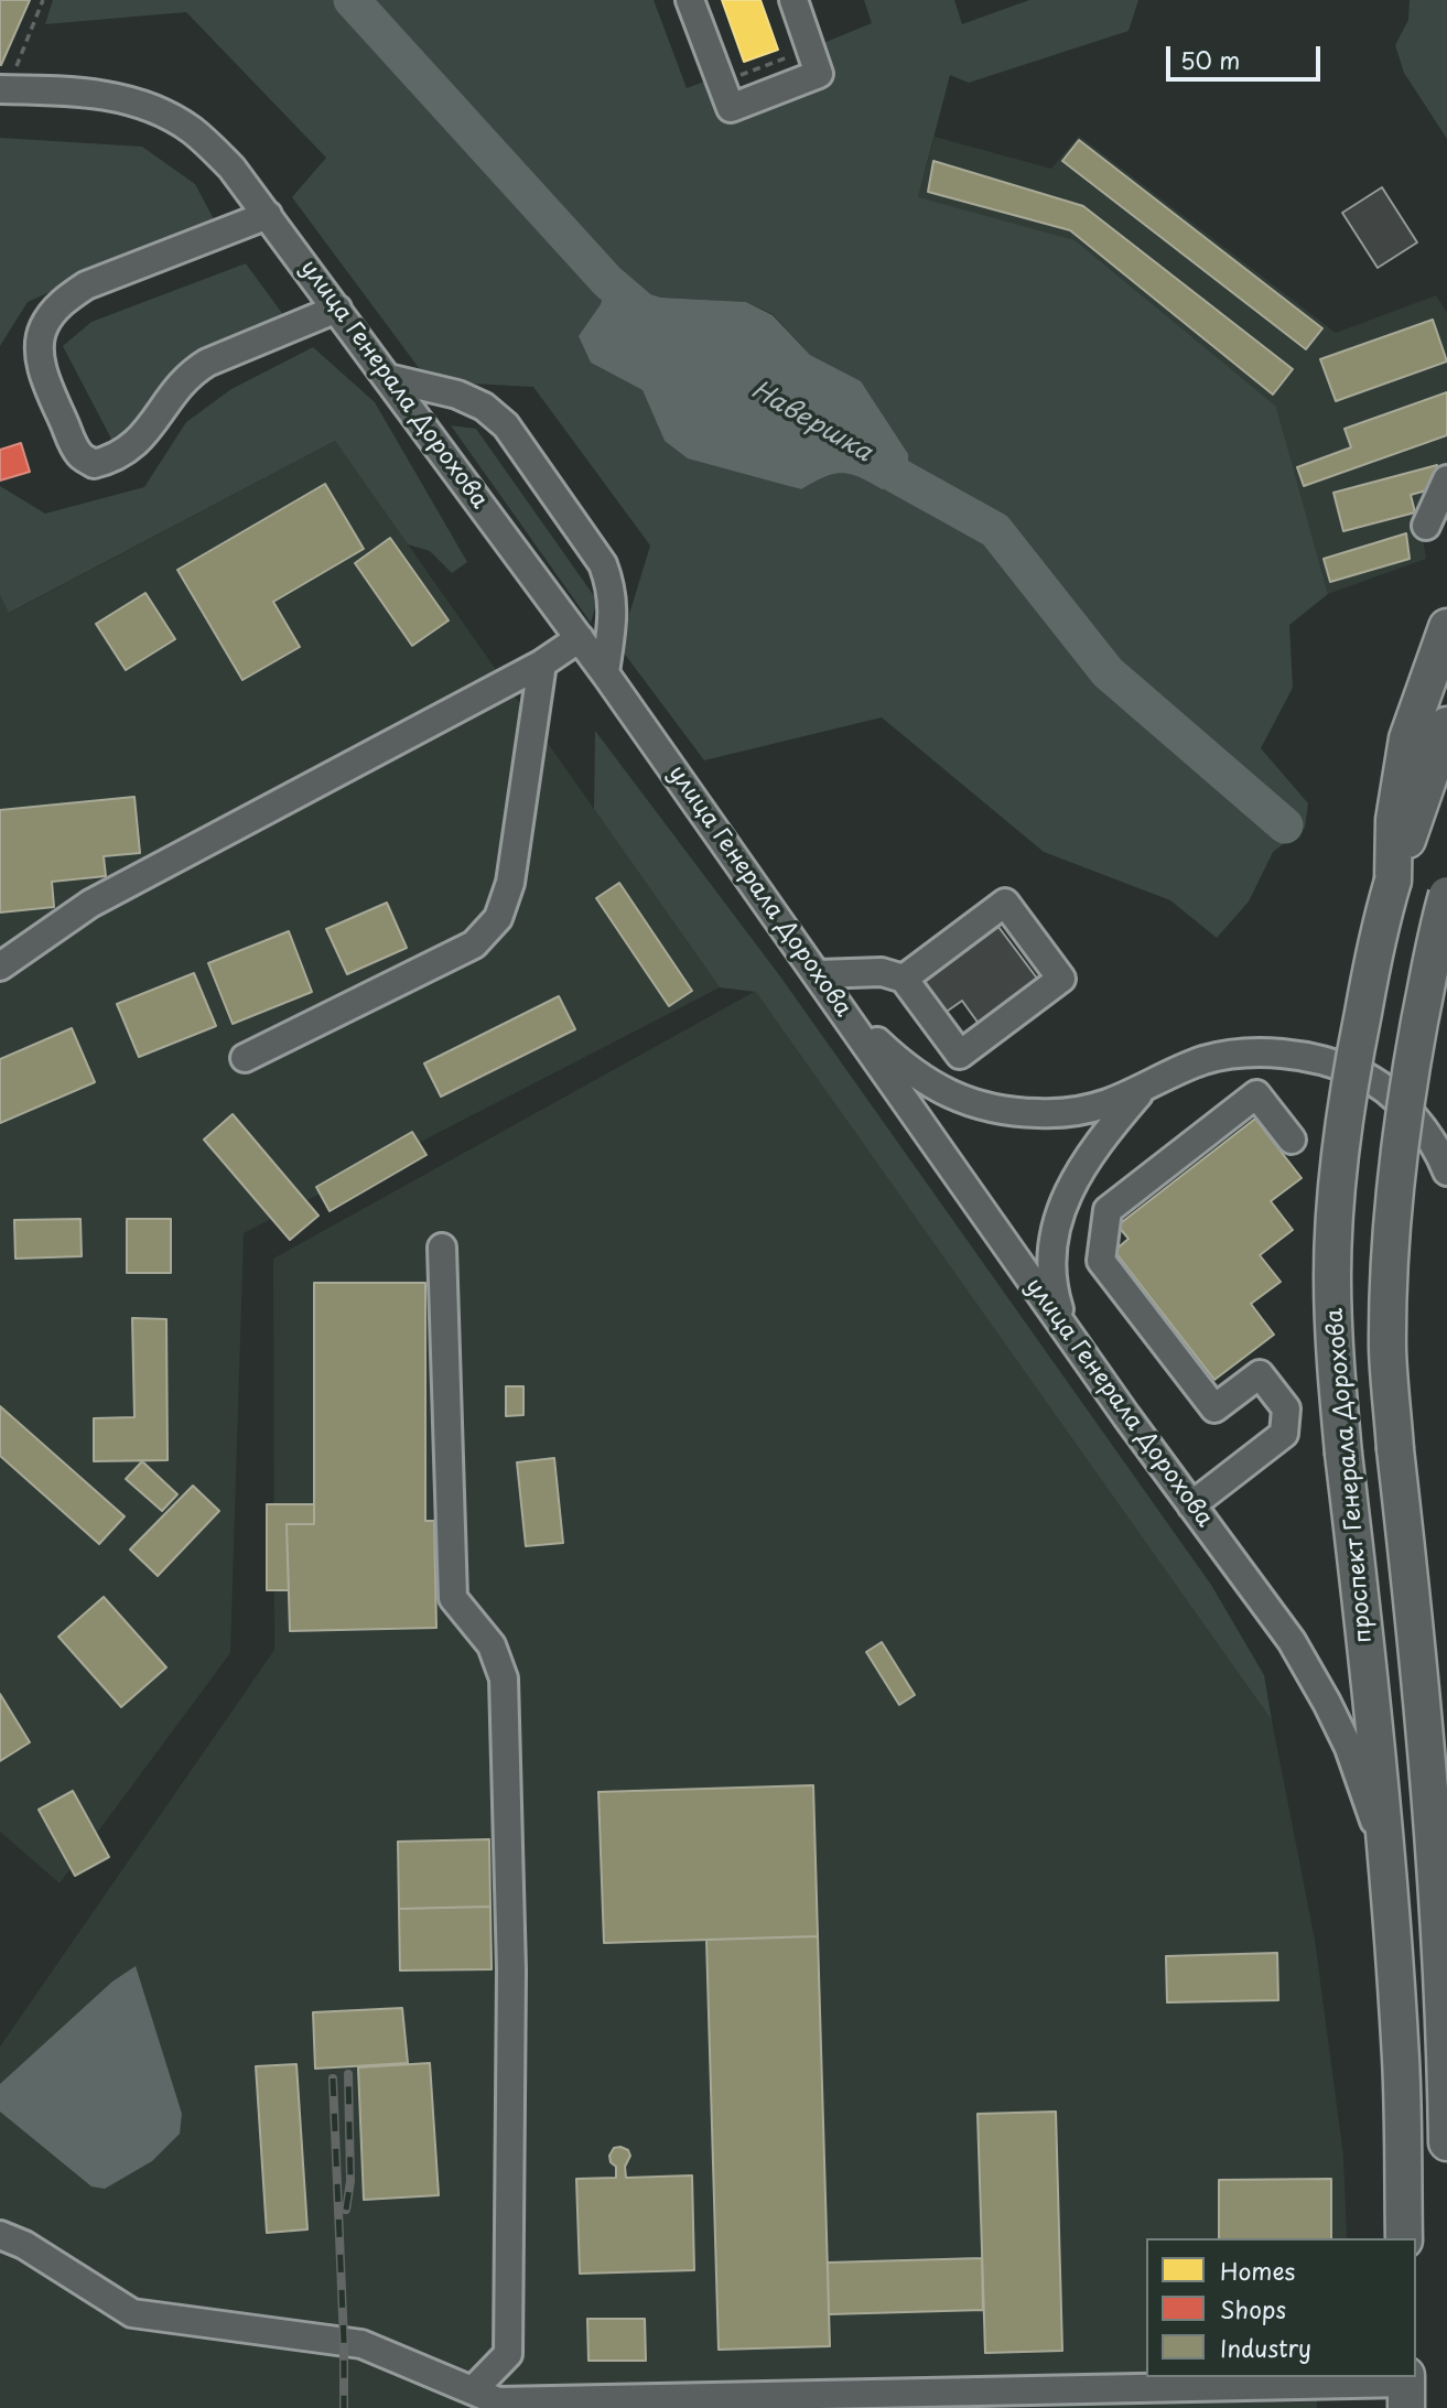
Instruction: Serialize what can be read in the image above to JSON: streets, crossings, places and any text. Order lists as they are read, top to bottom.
{
  "streets": {
    "main road": ["проспект Генерала Дорохова"],
    "street": ["улица Генерала Дорохова"]
  },
  "crossings": [
    ["улица Генерала Дорохова", "проспект Генерала Дорохова"]
  ],
  "water": ["Навершка"],
  "legend": ["Homes", "Shops", "Industry"],
  "scale_bar": "50 m"
}
